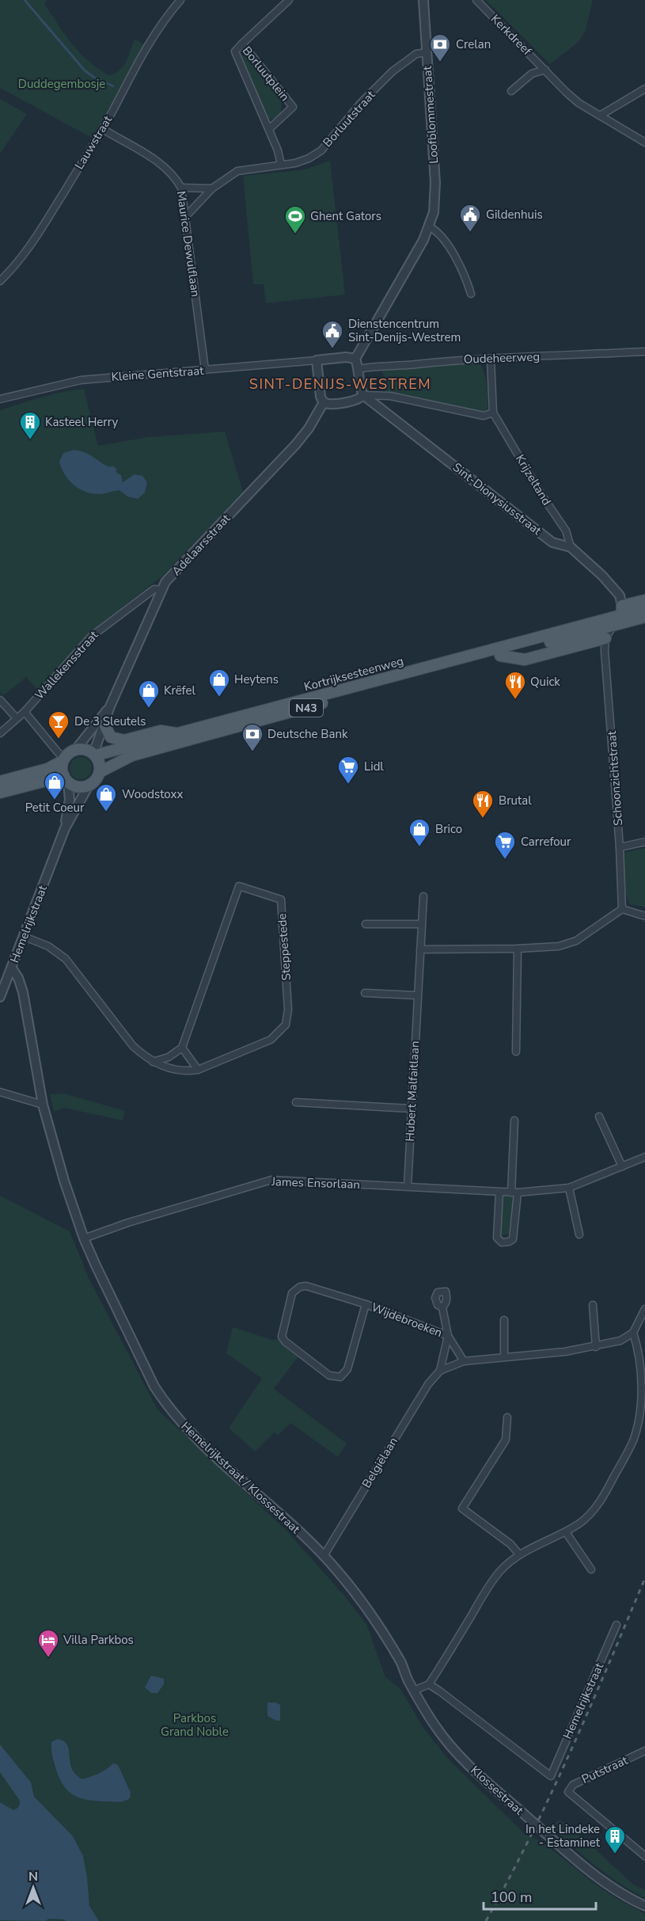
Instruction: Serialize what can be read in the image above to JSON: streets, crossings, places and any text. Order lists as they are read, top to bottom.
{
  "streets": {
    "main road": ["Kortrijksesteenweg", "N43"],
    "street": [
      "Kerkdreef",
      "Borluutplein",
      "Loofblommestraat",
      "Borluutstraat",
      "Lauwstraat",
      "Maurice Dewulflaan",
      "Oudeheerweg",
      "Kleine Gentstraat",
      "Krijzeltand",
      "Sint-Dionysiusstraat",
      "Adelaarsstraat",
      "Wallekensstraat",
      "Schoonzichtstraat",
      "Hemelrijkstraat",
      "Steppestede",
      "Hubert Malfaitlaan",
      "James Ensorlaan",
      "Wijdebroeken",
      "Belgiëlaan",
      "Hemelrijkstraat / Klossestraat",
      "Putstraat",
      "Klossestraat"
    ]
  },
  "crossings": [
    ["Borluutplein", "Borluutstraat"],
    ["Loofblommestraat", "Borluutstraat"],
    ["Borluutstraat", "Maurice Dewulflaan"],
    ["Lauwstraat", "Maurice Dewulflaan"],
    ["Maurice Dewulflaan", "Kleine Gentstraat"],
    ["Oudeheerweg", "Krijzeltand"],
    ["Krijzeltand", "Sint-Dionysiusstraat"],
    ["Sint-Dionysiusstraat", "Kortrijksesteenweg"],
    ["Adelaarsstraat", "Wallekensstraat"],
    ["Adelaarsstraat", "Kortrijksesteenweg"],
    ["Adelaarsstraat", "N43"],
    ["Adelaarsstraat", "Hemelrijkstraat"],
    ["Kortrijksesteenweg", "N43"],
    ["Kortrijksesteenweg", "Hemelrijkstraat"],
    ["N43", "Schoonzichtstraat"],
    ["N43", "Hemelrijkstraat"],
    ["Hemelrijkstraat", "Steppestede"],
    ["Hemelrijkstraat", "Hemelrijkstraat / Klossestraat"],
    ["Hubert Malfaitlaan", "James Ensorlaan"],
    ["James Ensorlaan", "Hemelrijkstraat / Klossestraat"],
    ["Wijdebroeken", "Belgiëlaan"],
    ["Belgiëlaan", "Hemelrijkstraat / Klossestraat"],
    ["Hemelrijkstraat / Klossestraat", "Klossestraat"]
  ],
  "districts": ["SINT-DENIJS-WESTREM"],
  "parks": ["Duddegembosje", "Parkbos Grand Noble"],
  "places": {
    "bank": ["Crelan", "Deutsche Bank"],
    "public building": ["Gildenhuis", "Dienstencentrum Sint-Denijs-Westrem"],
    "sports": ["Ghent Gators"],
    "building": ["Kasteel Herry", "In het Lindeke - Estaminet"],
    "shop": [
      "Heytens",
      "Krëfel",
      "Petit Coeur",
      "Woodstoxx",
      "Brico"
    ],
    "restaurant": ["Quick", "Brutal"],
    "bar": ["De 3 Sleutels"],
    "supermarket": ["Lidl", "Carrefour"],
    "hotel": ["Villa Parkbos"]
  },
  "scale_bar": "100 m",
  "north": "top"
}
